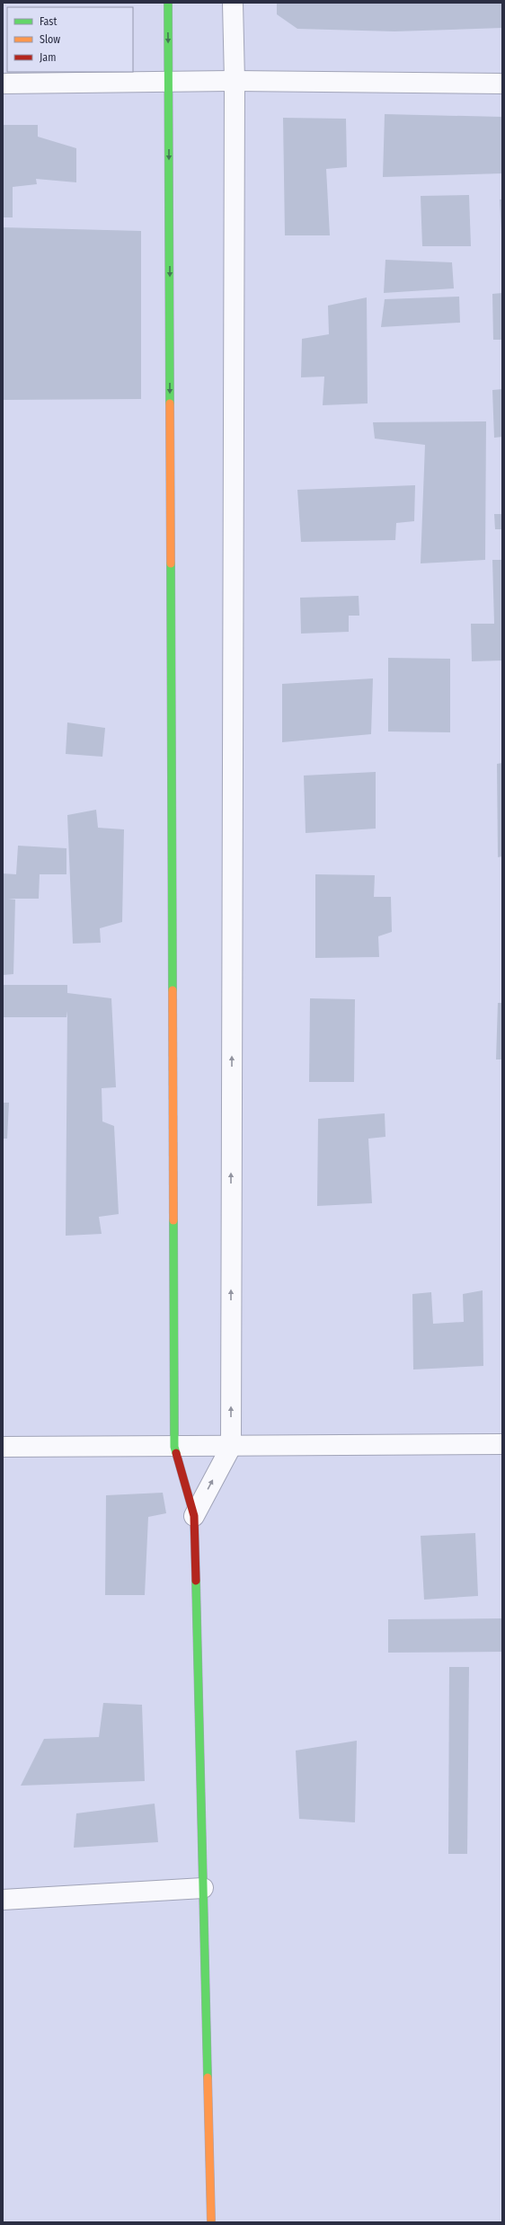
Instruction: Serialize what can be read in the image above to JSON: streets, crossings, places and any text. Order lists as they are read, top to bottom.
{
  "legend": ["Fast", "Slow", "Jam"]
}
